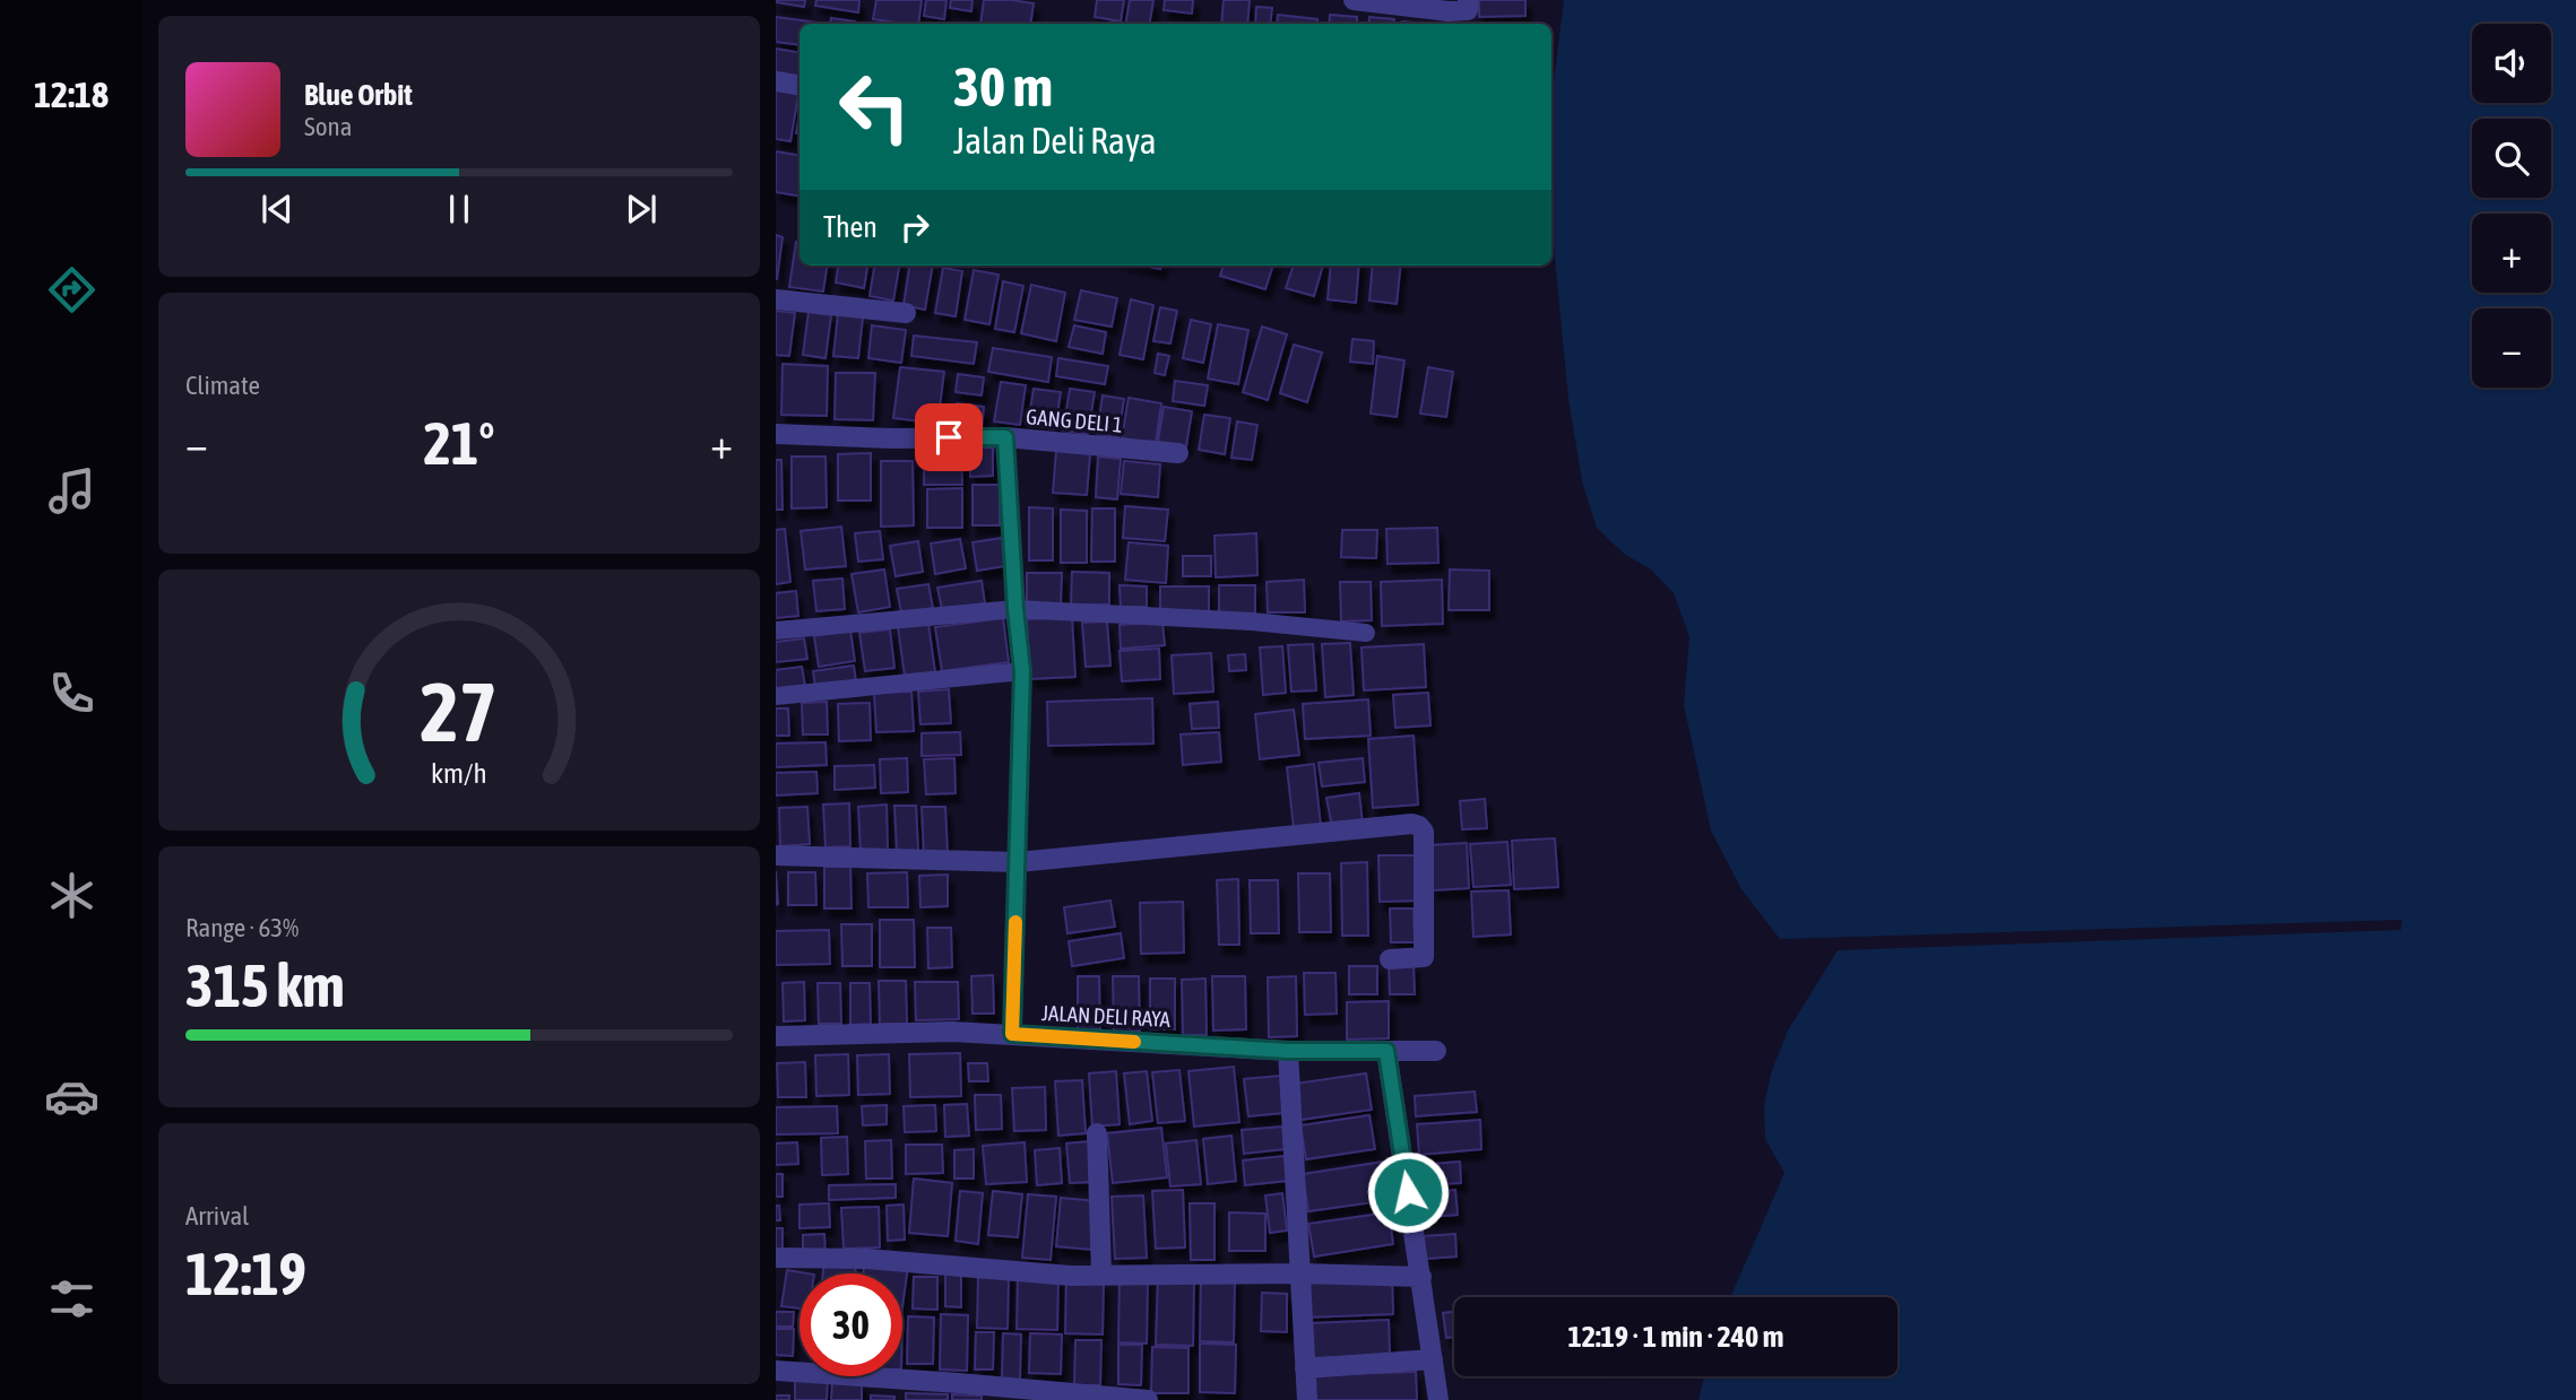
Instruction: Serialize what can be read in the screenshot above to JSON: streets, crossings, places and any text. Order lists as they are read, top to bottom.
{
  "streets": {
    "street": ["GANG DELI 1", "JALAN DELI RAYA"]
  },
  "page": {
    "tabs": "12:18",
    "map_buttons": ["+", "−"],
    "turn": ["30 m", "Jalan Deli Raya"],
    "song": ["Blue Orbit", "Sona"],
    "then": "Then",
    "tile": [
      "Climate",
      ["Range · 63%", "315 km"],
      ["Arrival", "12:19"]
    ],
    "heat": ["−", "21°", "+"],
    "limit": "30",
    "trip": "12:19 · 1 min · 240 m",
    "gauge": ["27", "km/h"]
  }
}
